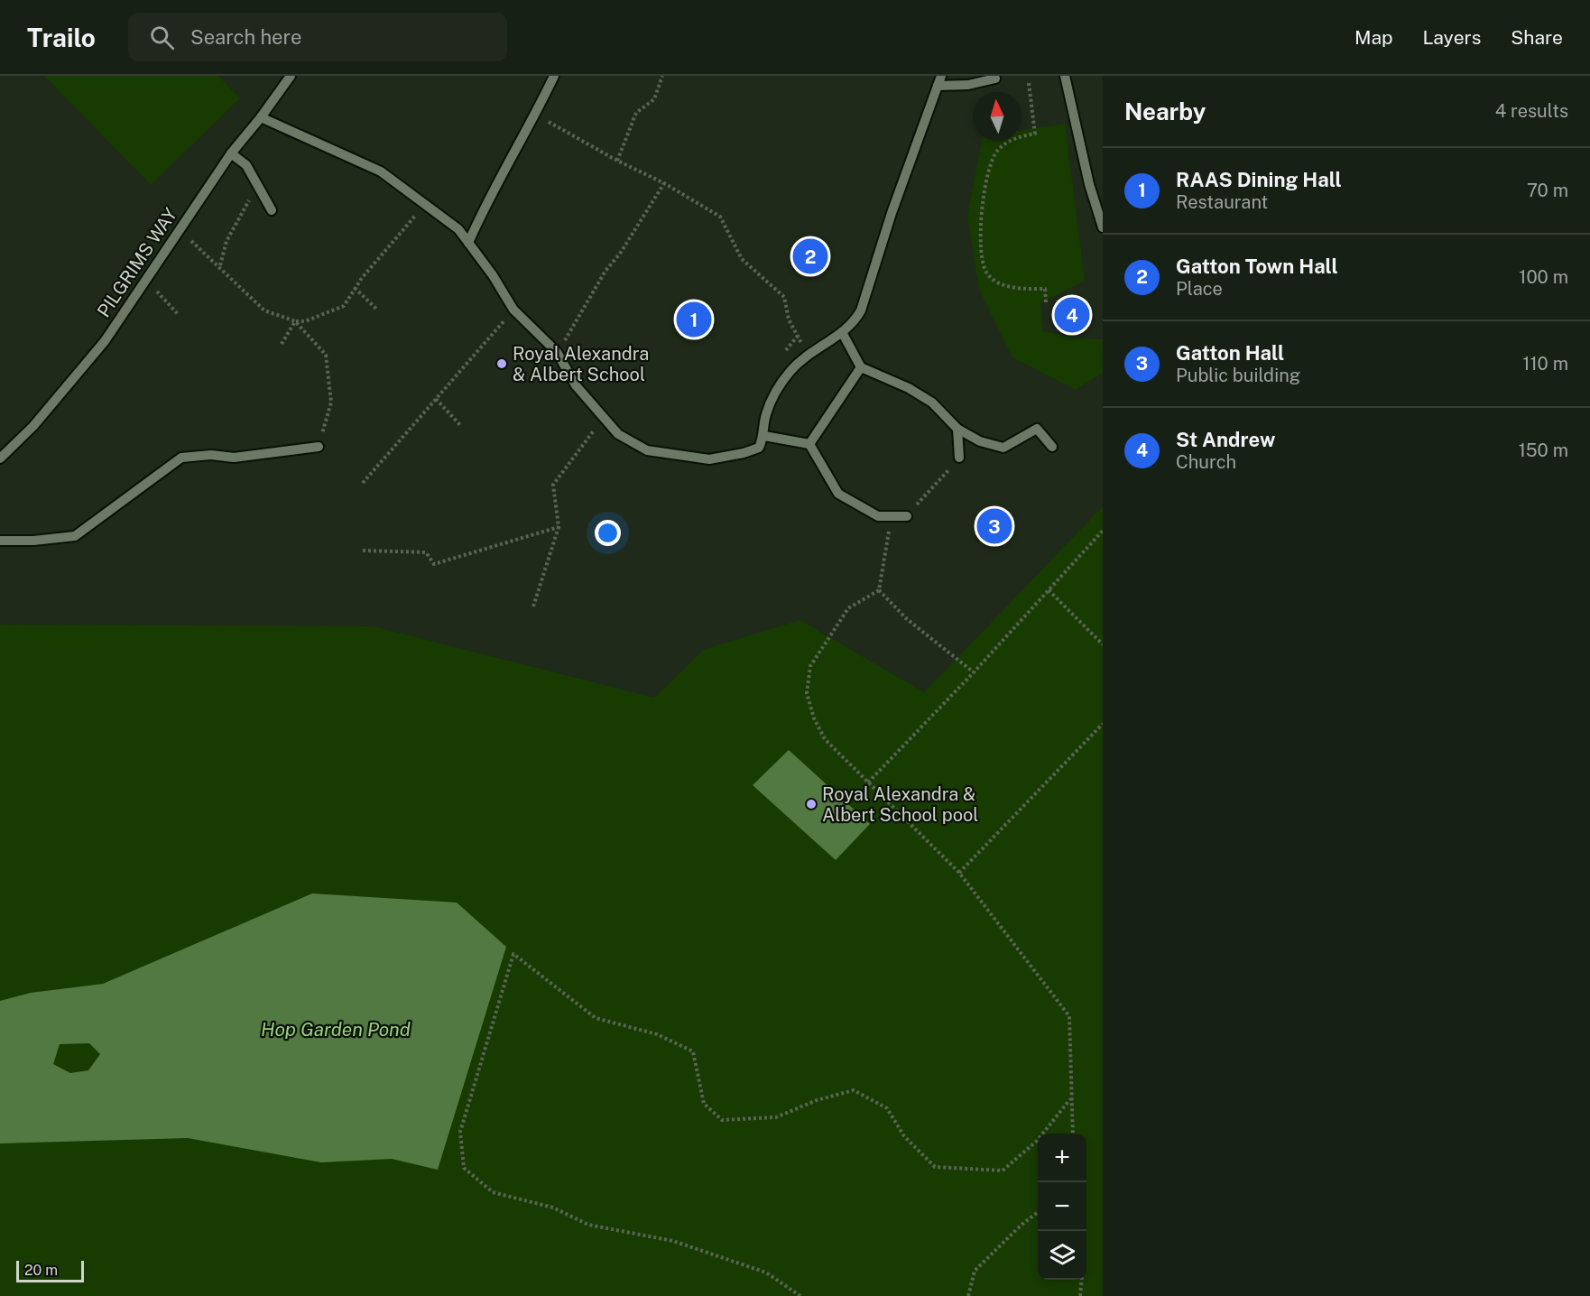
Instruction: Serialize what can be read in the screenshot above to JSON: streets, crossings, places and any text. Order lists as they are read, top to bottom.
{
  "streets": {
    "lane": ["PILGRIMS WAY"]
  },
  "water": ["Hop Garden Pond"],
  "places": ["Royal Alexandra & Albert School", "Royal Alexandra & Albert School pool"],
  "scale_bar": "20 m",
  "north": "top",
  "page": {
    "header": "Trailo",
    "search": "Search here",
    "nav": ["Map", "Layers", "Share"],
    "heading": ["Nearby", "4 results"],
    "list": [
      {
        "mark": "1",
        "name": "RAAS Dining Hall",
        "note": "Restaurant",
        "value": "70 m"
      },
      {
        "mark": "2",
        "name": "Gatton Town Hall",
        "note": "Place",
        "value": "100 m"
      },
      {
        "mark": "3",
        "name": "Gatton Hall",
        "note": "Public building",
        "value": "110 m"
      },
      {
        "mark": "4",
        "name": "St Andrew",
        "note": "Church",
        "value": "150 m"
      }
    ],
    "pins": [
      "2",
      "4",
      "1",
      "3"
    ],
    "map_buttons": ["+", "−"],
    "scale": "20 m"
  }
}
